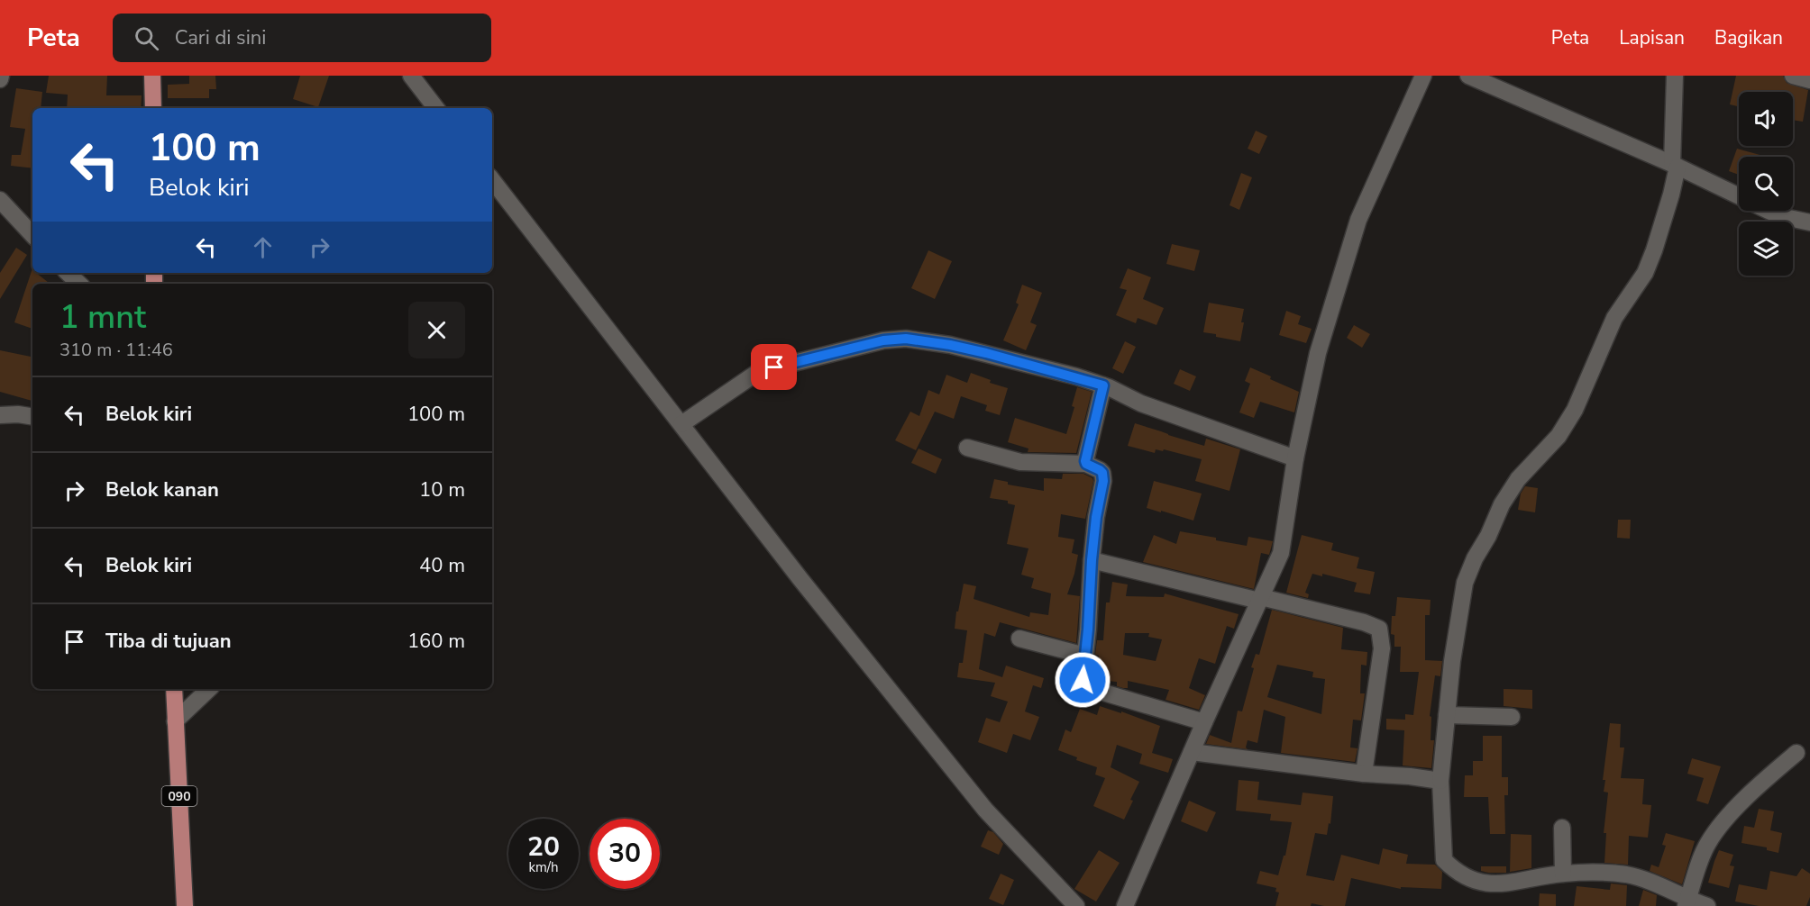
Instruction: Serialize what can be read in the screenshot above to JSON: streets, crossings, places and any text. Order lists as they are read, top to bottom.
{
  "streets": {
    "main road": ["090"]
  },
  "page": {
    "header": "Peta",
    "search": "Cari di sini",
    "nav": ["Peta", "Lapisan", "Bagikan"],
    "turn": ["100 m", "Belok kiri"],
    "heading": ["1 mnt", "310 m · 11:46"],
    "list": [
      {
        "name": "Belok kiri",
        "value": "100 m"
      },
      {
        "name": "Belok kanan",
        "value": "10 m"
      },
      {
        "name": "Belok kiri",
        "value": "40 m"
      },
      {
        "name": "Tiba di tujuan",
        "value": "160 m"
      }
    ],
    "speed": "20 km/h",
    "limit": "30"
  }
}
